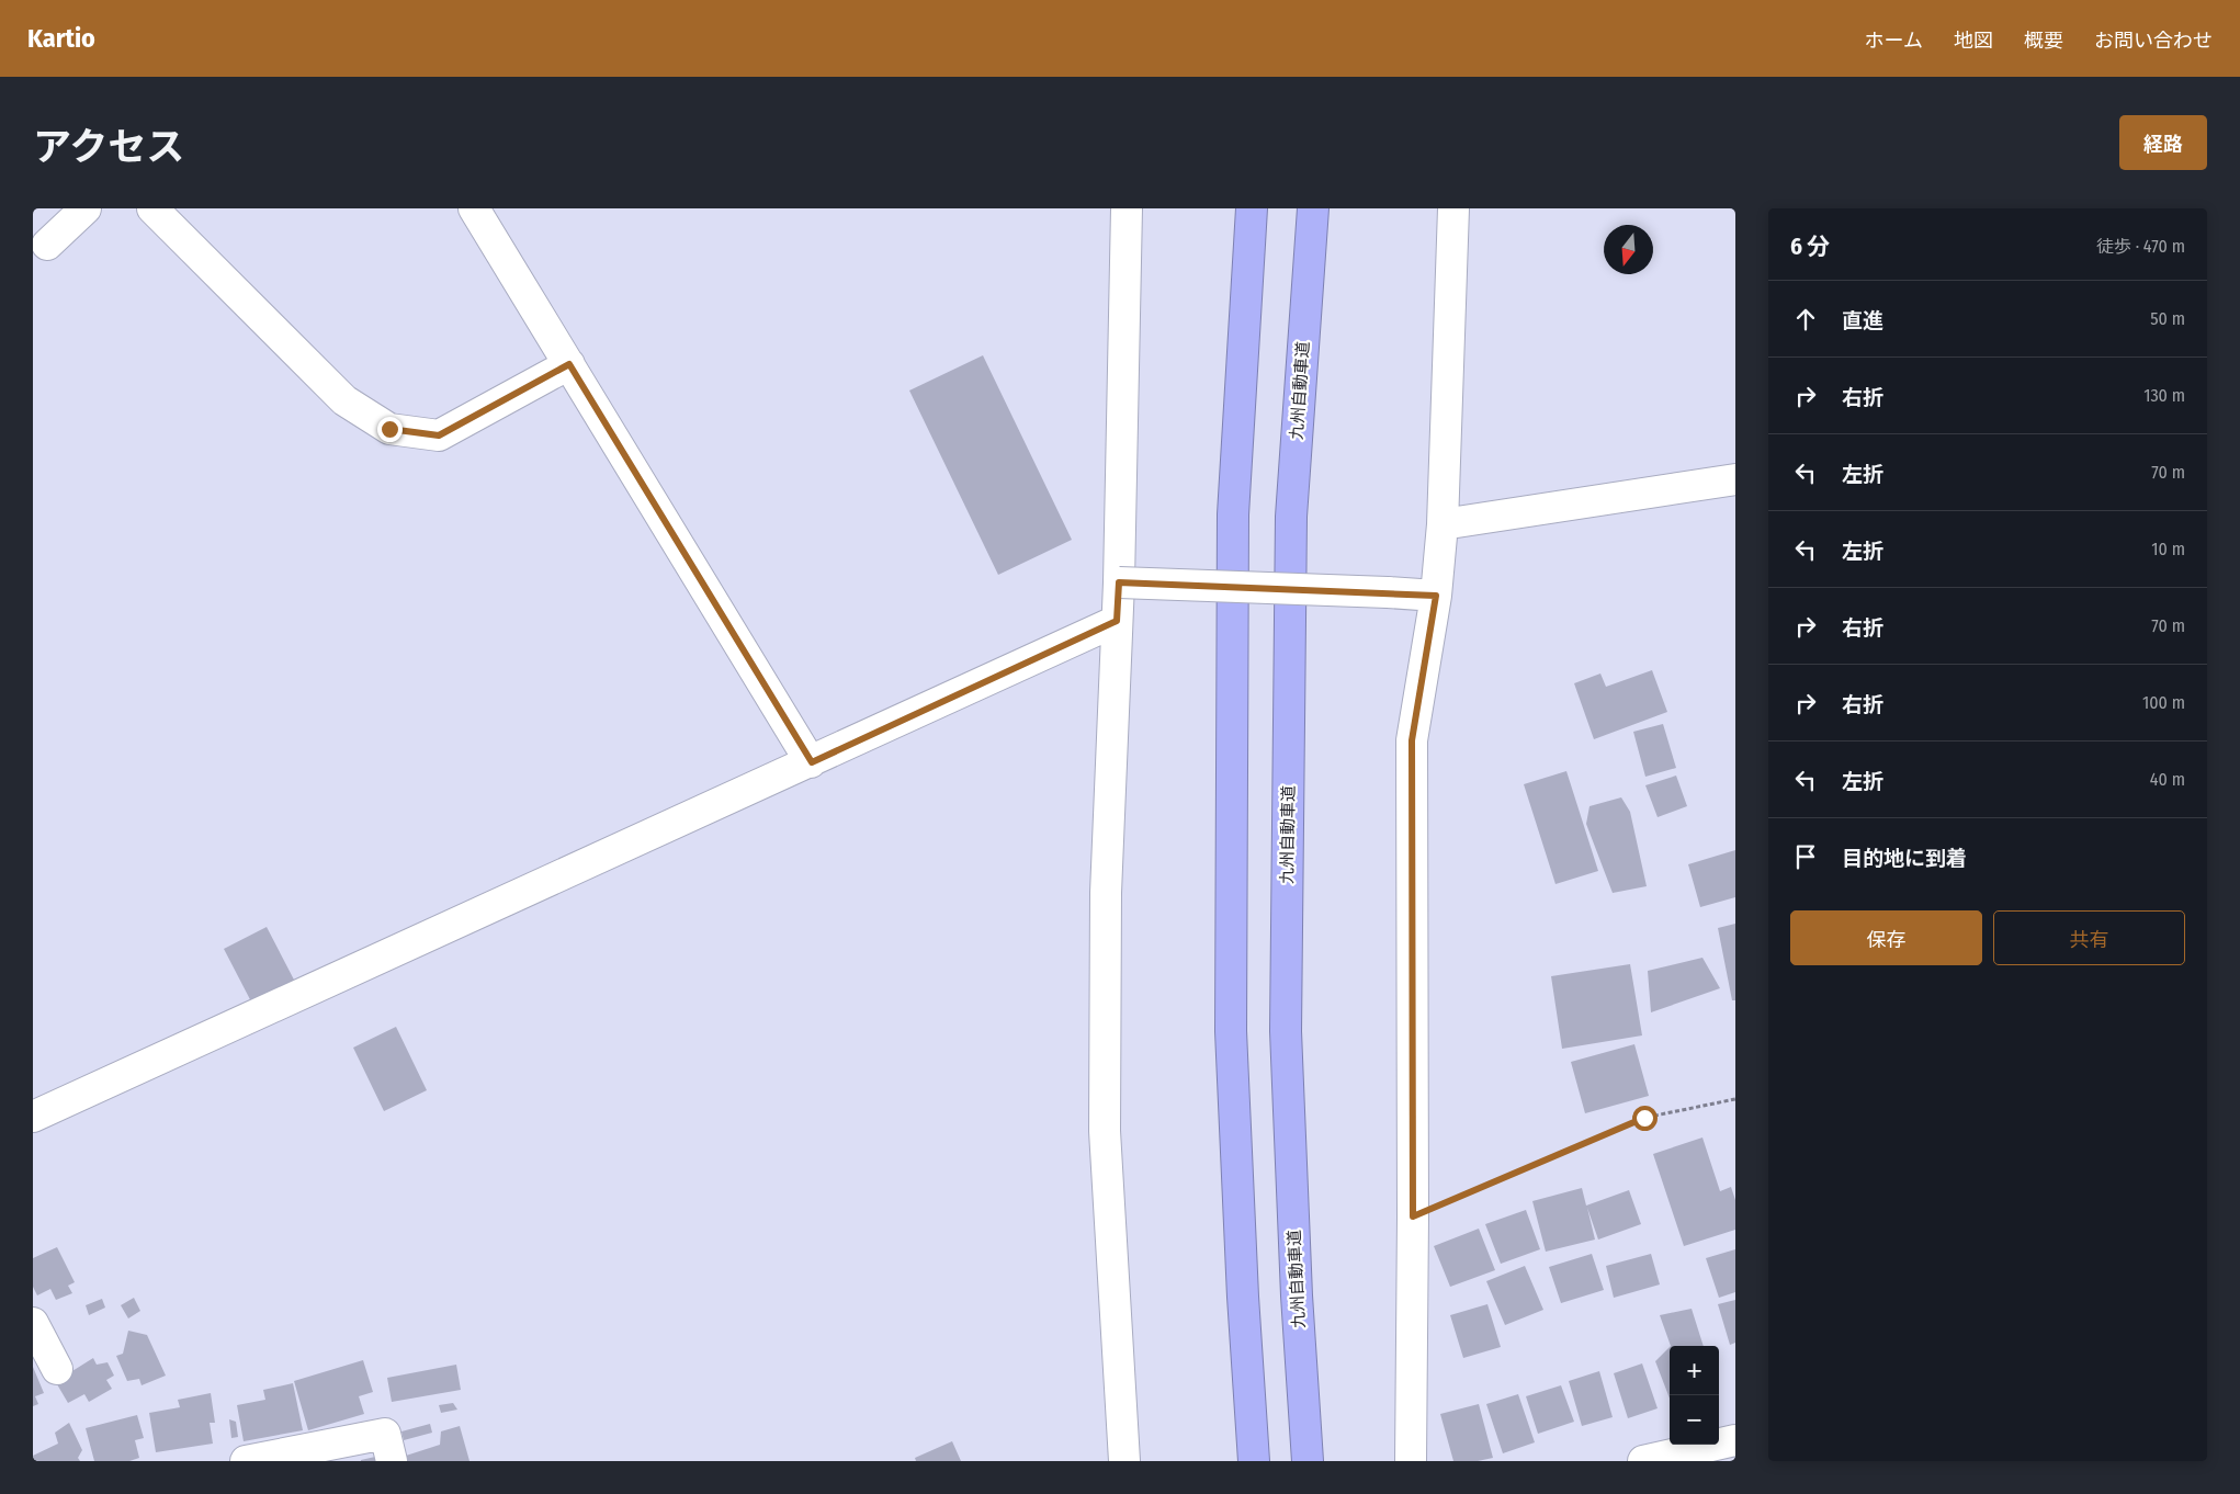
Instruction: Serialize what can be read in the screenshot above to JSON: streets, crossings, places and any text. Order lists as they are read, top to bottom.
{
  "streets": {
    "highway": ["九州自動車道"]
  },
  "north": "bottom",
  "page": {
    "header": "Kartio",
    "nav": [
      "ホーム",
      "地図",
      "概要",
      "お問い合わせ"
    ],
    "title": "アクセス",
    "buttons": [
      "経路",
      ["保存", "共有"]
    ],
    "heading": ["6 分", "徒歩 · 470 m"],
    "list": [
      ["直進", "50 m"],
      ["右折", "130 m"],
      ["左折", "70 m"],
      ["左折", "10 m"],
      ["右折", "70 m"],
      ["右折", "100 m"],
      ["左折", "40 m"],
      "目的地に到着"
    ],
    "map_buttons": ["+", "−"]
  }
}
